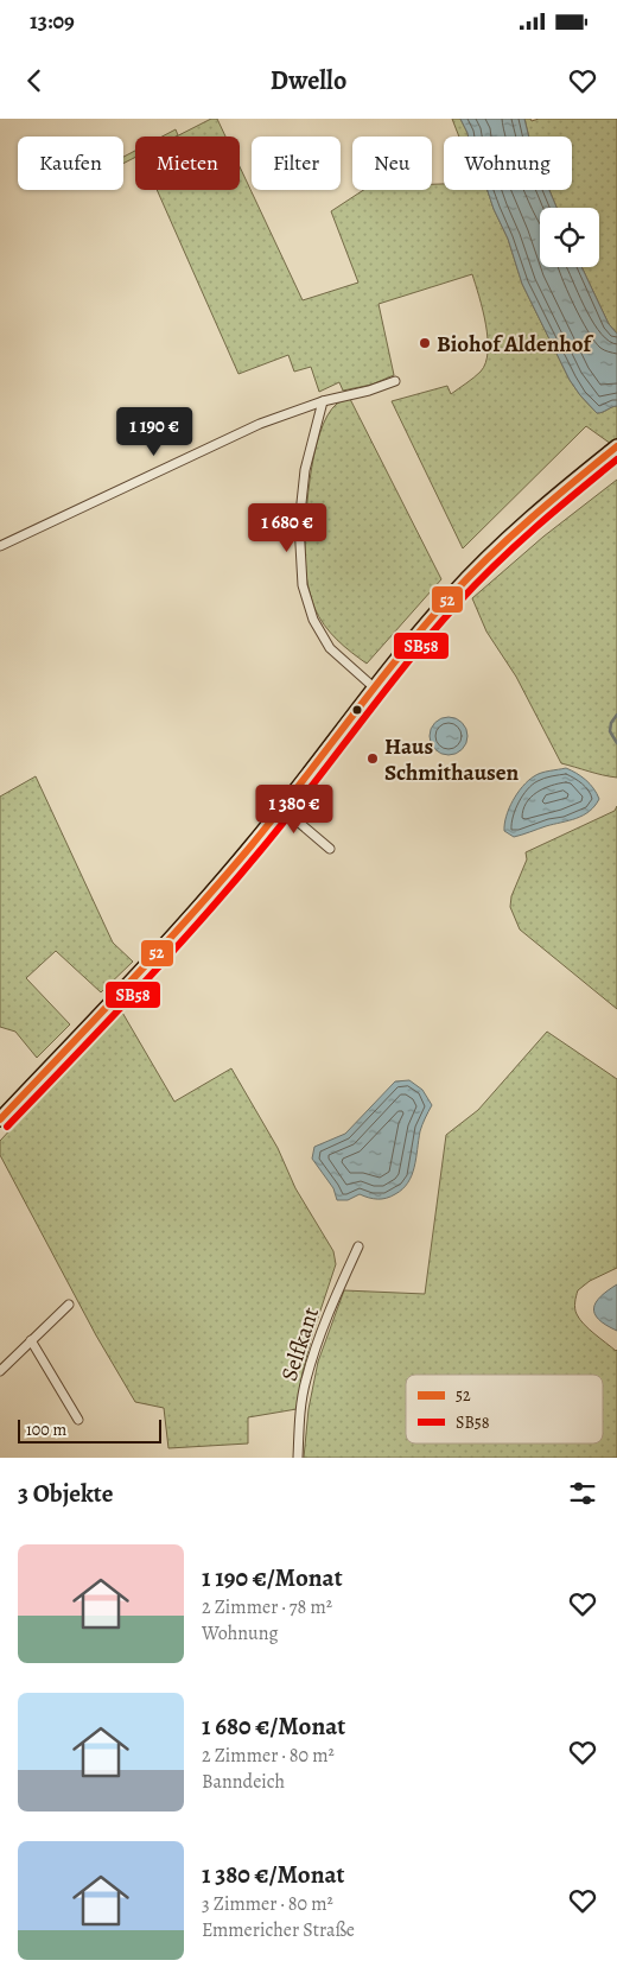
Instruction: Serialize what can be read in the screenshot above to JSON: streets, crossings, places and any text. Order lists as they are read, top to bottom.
{
  "streets": {
    "street": ["Selfkant"]
  },
  "places": ["Biohof Aldenhof", "Haus Schmithausen"],
  "lines": ["transit line 52", "transit line SB58"],
  "legend": ["52", "SB58"],
  "scale_bar": "100 m",
  "page": {
    "status": "13:09",
    "header": "Dwello",
    "chip": [
      "Kaufen",
      "Mieten",
      "Filter",
      "Neu",
      "Wohnung"
    ],
    "price": ["1 190 €", "1 680 €", "1 380 €"],
    "scale": "100 m",
    "heading": "3 Objekte",
    "list": [
      {
        "name": "1 190 €/Monat",
        "note": "2 Zimmer · 78 m² · Wohnung"
      },
      {
        "name": "1 680 €/Monat",
        "note": "2 Zimmer · 80 m² · Banndeich"
      },
      {
        "name": "1 380 €/Monat",
        "note": "3 Zimmer · 80 m² · Emmericher Straße"
      }
    ]
  }
}
